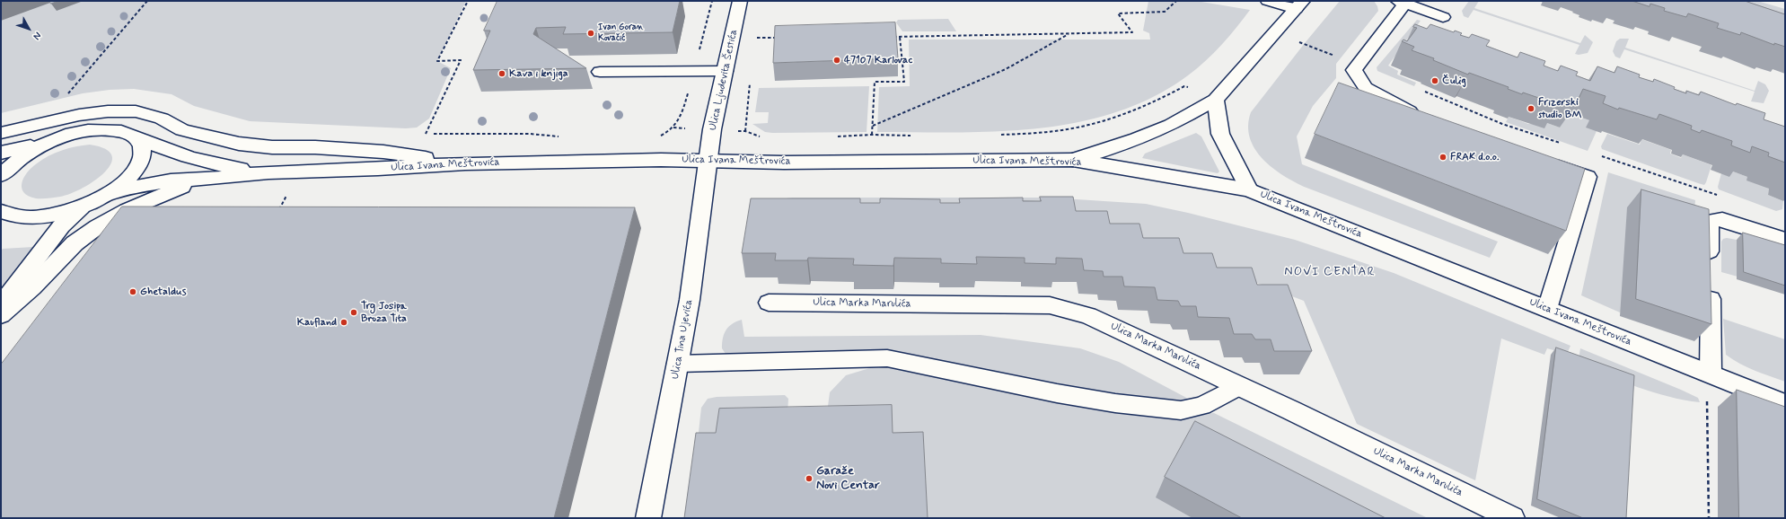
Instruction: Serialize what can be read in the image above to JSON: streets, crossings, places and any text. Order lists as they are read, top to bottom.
{
  "streets": {
    "main road": [
      "Ulica Ljudevita Šestića",
      "Ulica Ivana Meštrovića",
      "Ulica Marka Marulića",
      "Ulica Tina Ujevića"
    ]
  },
  "crossings": [
    ["Ulica Ljudevita Šestića", "Ulica Ivana Meštrovića"],
    ["Ulica Ljudevita Šestića", "Ulica Tina Ujevića"],
    ["Ulica Ivana Meštrovića", "Ulica Tina Ujevića"]
  ],
  "districts": ["NOVI CENTAR"],
  "places": [
    "Ivan Goran Kovačić",
    "47107 Karlovac",
    "Kava i knjiga",
    "Čulig",
    "Frizerski studio BM",
    "FRAK d.o.o.",
    "Ghetaldus",
    "Trg Josipa Broza Tita",
    "Kaufland",
    "Garaže Novi Centar"
  ],
  "north": "bottom right"
}
